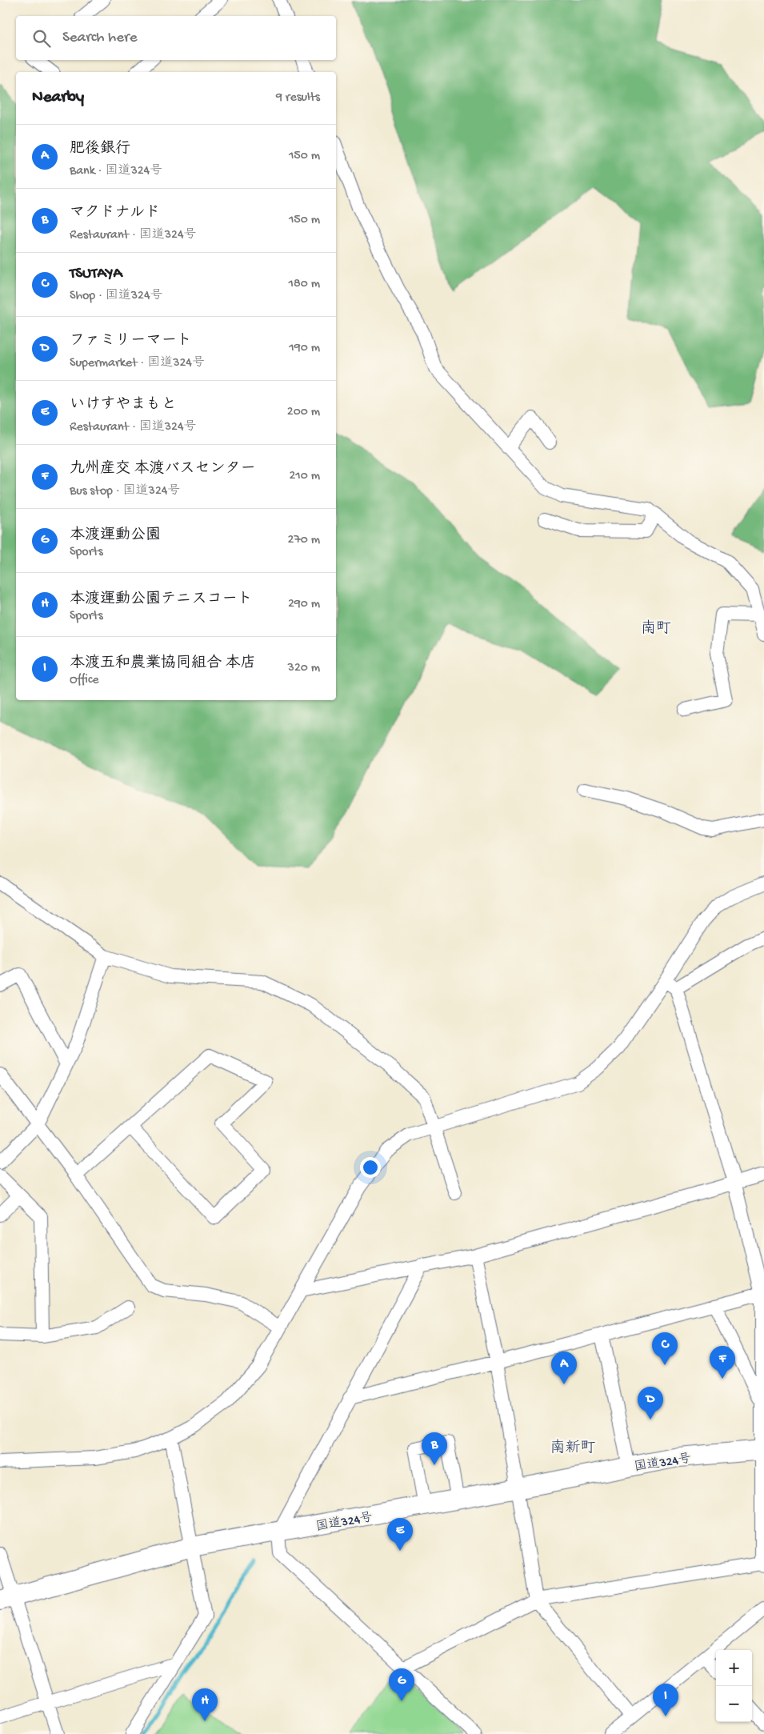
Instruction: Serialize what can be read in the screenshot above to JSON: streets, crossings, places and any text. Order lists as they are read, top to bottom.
{
  "streets": {
    "highway": ["国道324号"]
  },
  "districts": ["南町", "南新町"],
  "page": {
    "search": "Search here",
    "heading": ["Nearby", "9 results"],
    "list": [
      {
        "mark": "A",
        "name": "肥後銀行",
        "note": "Bank · 国道324号",
        "value": "150 m"
      },
      {
        "mark": "B",
        "name": "マクドナルド",
        "note": "Restaurant · 国道324号",
        "value": "150 m"
      },
      {
        "mark": "C",
        "name": "TSUTAYA",
        "note": "Shop · 国道324号",
        "value": "180 m"
      },
      {
        "mark": "D",
        "name": "ファミリーマート",
        "note": "Supermarket · 国道324号",
        "value": "190 m"
      },
      {
        "mark": "E",
        "name": "いけすやまもと",
        "note": "Restaurant · 国道324号",
        "value": "200 m"
      },
      {
        "mark": "F",
        "name": "九州産交 本渡バスセンター",
        "note": "Bus stop · 国道324号",
        "value": "210 m"
      },
      {
        "mark": "G",
        "name": "本渡運動公園",
        "note": "Sports",
        "value": "270 m"
      },
      {
        "mark": "H",
        "name": "本渡運動公園テニスコート",
        "note": "Sports",
        "value": "290 m"
      },
      {
        "mark": "I",
        "name": "本渡五和農業協同組合 本店",
        "note": "Office",
        "value": "320 m"
      }
    ],
    "pins": [
      "C",
      "F",
      "A",
      "D",
      "B",
      "E",
      "G",
      "I",
      "H"
    ],
    "map_buttons": ["+", "−"]
  }
}
